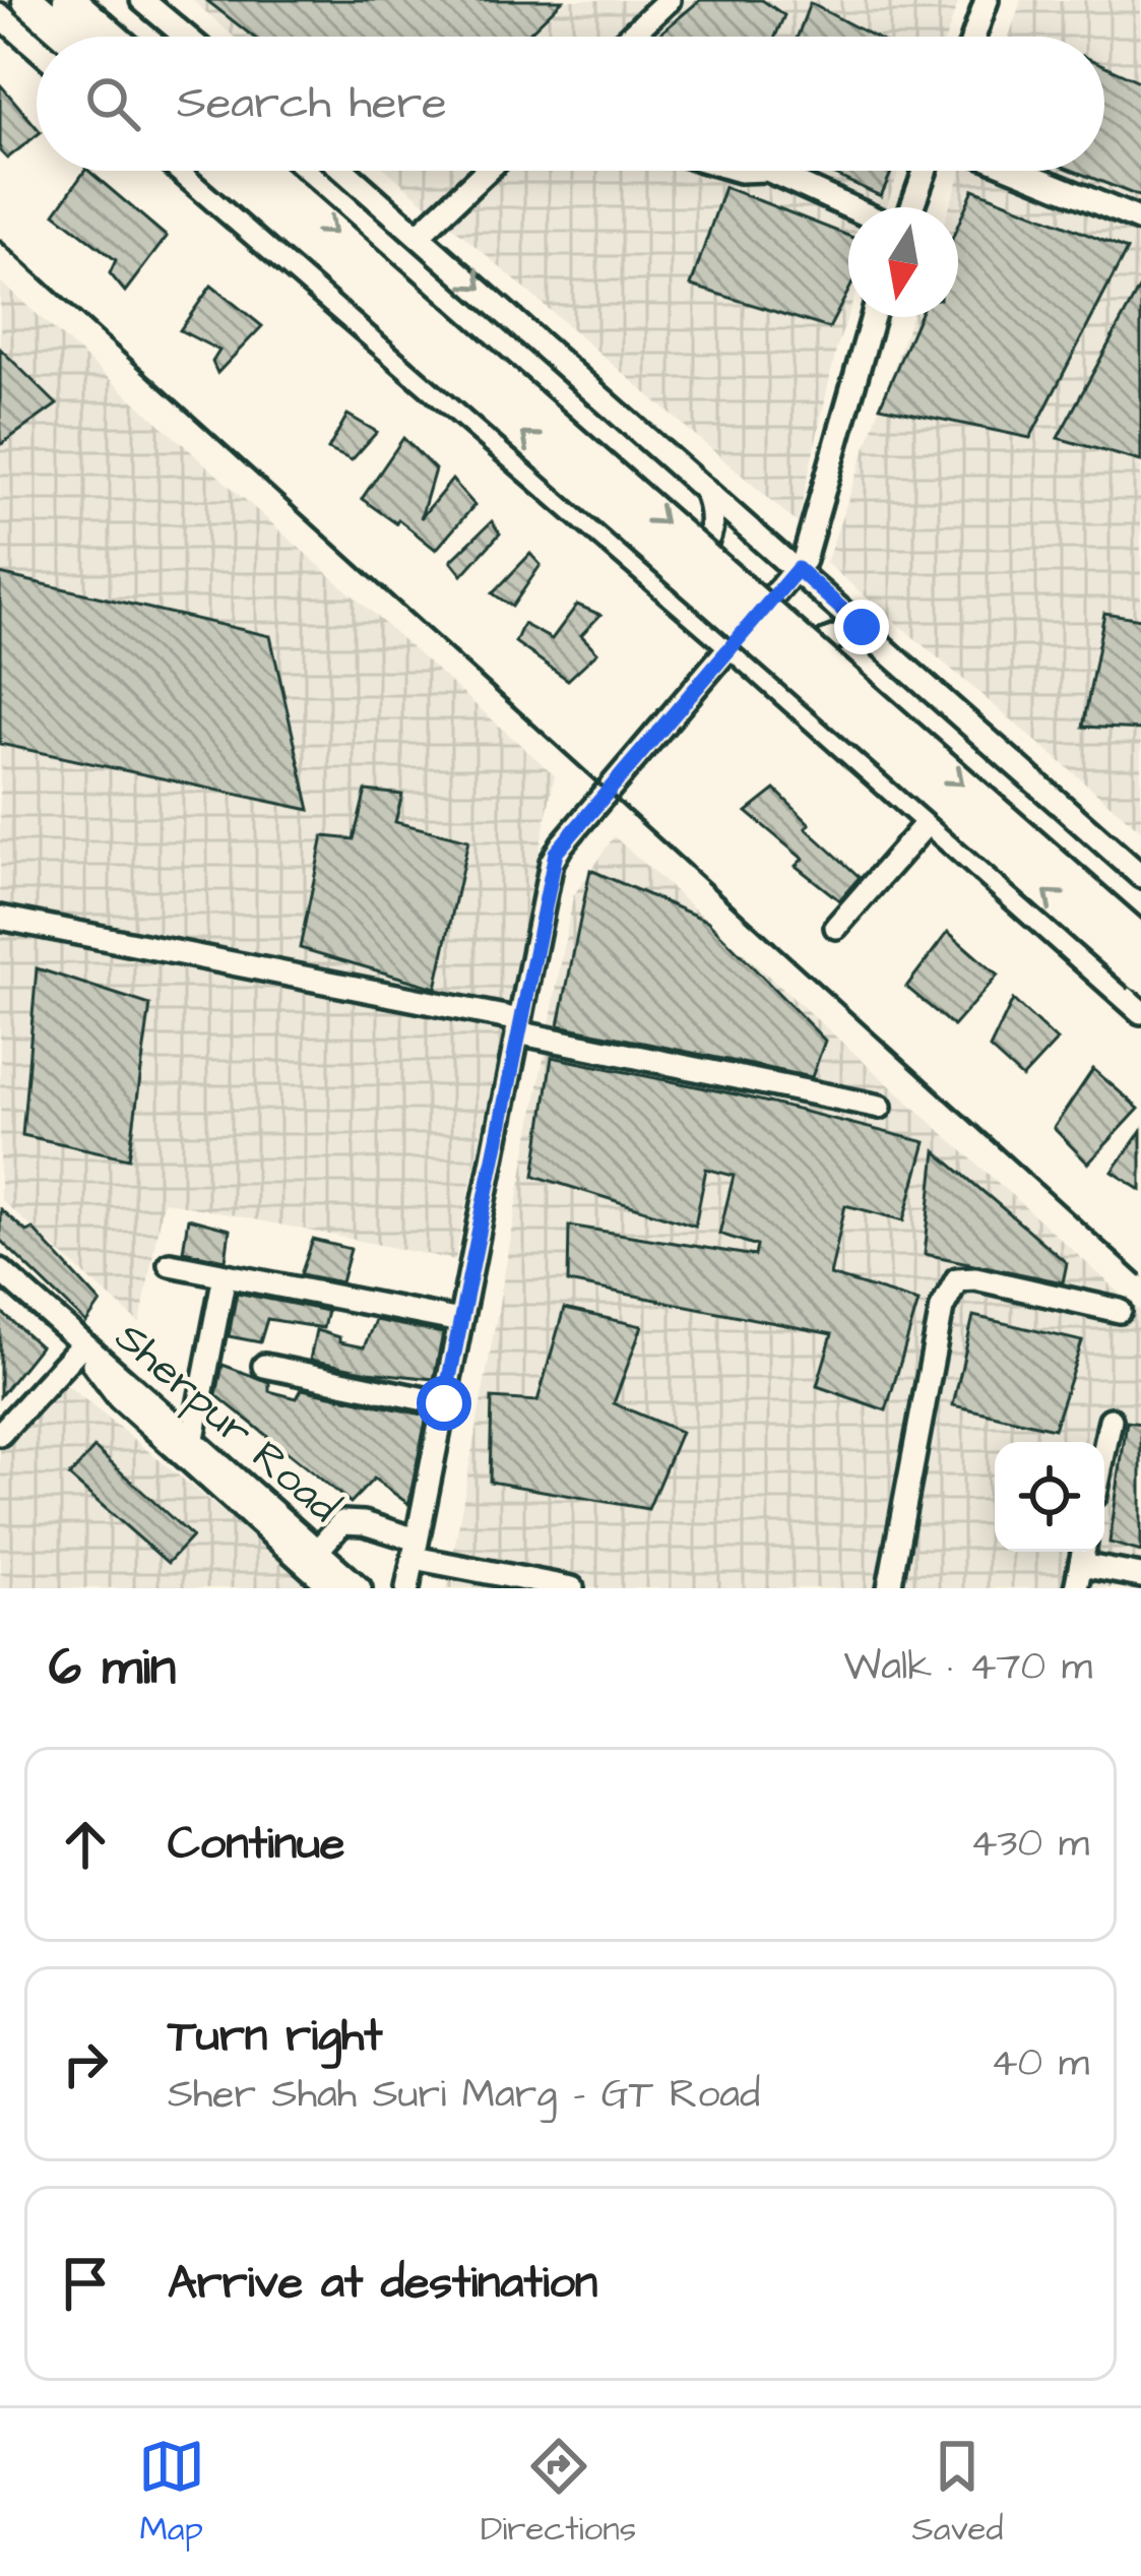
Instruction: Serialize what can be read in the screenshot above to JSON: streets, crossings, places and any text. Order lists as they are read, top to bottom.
{
  "streets": {
    "street": ["Sherpur Road"]
  },
  "north": "bottom",
  "page": {
    "search": "Search here",
    "heading": ["6 min", "Walk · 470 m"],
    "list": [
      ["Continue", "430 m"],
      ["Turn right", "Sher Shah Suri Marg - GT Road", "40 m"],
      "Arrive at destination"
    ],
    "nav": ["Map", "Directions", "Saved"]
  }
}
